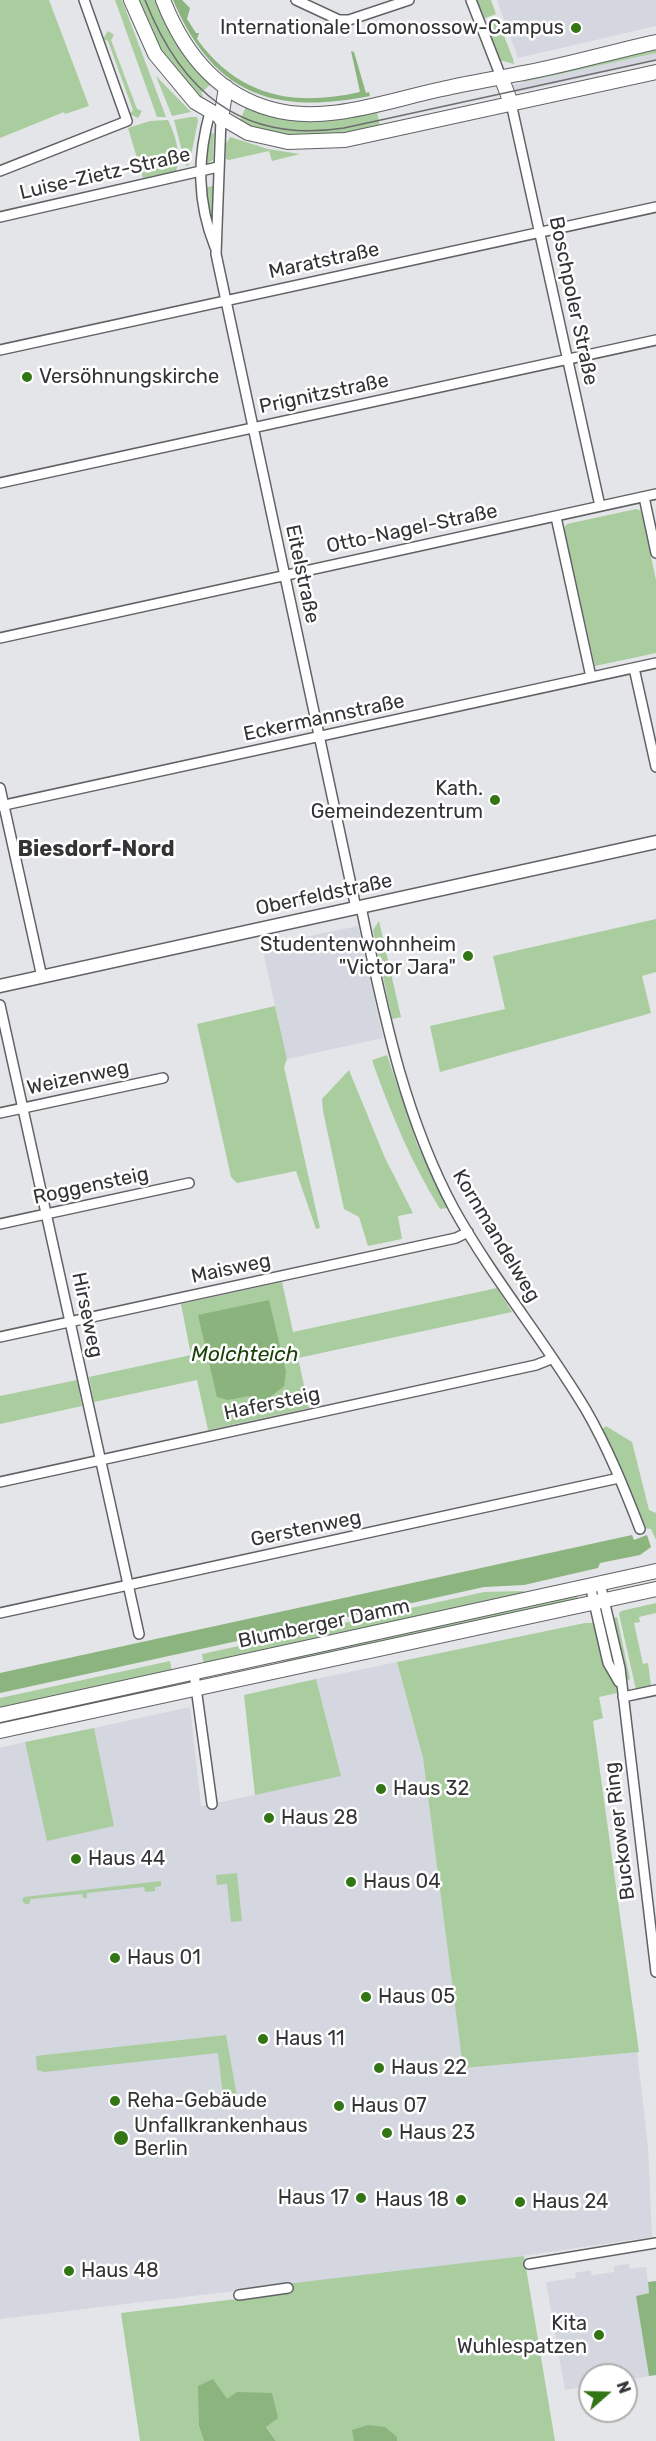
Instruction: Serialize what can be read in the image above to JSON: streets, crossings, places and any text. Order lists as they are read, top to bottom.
{
  "streets": {
    "main road": ["Blumberger Damm"],
    "street": [
      "Luise-Zietz-Straße",
      "Maratstraße",
      "Boschpoler Straße",
      "Prignitzstraße",
      "Otto-Nagel-Straße",
      "Eitelstraße",
      "Eckermannstraße",
      "Oberfeldstraße",
      "Weizenweg",
      "Roggensteig",
      "Kornmandelweg",
      "Maisweg",
      "Hirseweg",
      "Hafersteig",
      "Gerstenweg",
      "Buckower Ring"
    ]
  },
  "crossings": [
    ["Luise-Zietz-Straße", "Eitelstraße"],
    ["Maratstraße", "Boschpoler Straße"],
    ["Maratstraße", "Eitelstraße"],
    ["Boschpoler Straße", "Prignitzstraße"],
    ["Boschpoler Straße", "Otto-Nagel-Straße"],
    ["Prignitzstraße", "Eitelstraße"],
    ["Otto-Nagel-Straße", "Eitelstraße"],
    ["Eitelstraße", "Eckermannstraße"],
    ["Eitelstraße", "Oberfeldstraße"],
    ["Eitelstraße", "Kornmandelweg"],
    ["Oberfeldstraße", "Kornmandelweg"],
    ["Weizenweg", "Hirseweg"],
    ["Roggensteig", "Hirseweg"],
    ["Kornmandelweg", "Maisweg"],
    ["Kornmandelweg", "Hafersteig"],
    ["Kornmandelweg", "Gerstenweg"],
    ["Maisweg", "Hirseweg"],
    ["Hirseweg", "Hafersteig"],
    ["Hirseweg", "Gerstenweg"],
    ["Blumberger Damm", "Buckower Ring"]
  ],
  "districts": ["Biesdorf-Nord"],
  "water": ["Molchteich"],
  "places": [
    "Internationale Lomonossow-Campus",
    "Versöhnungskirche",
    "Kath. Gemeindezentrum",
    "Studentenwohnheim \"Victor Jara\"",
    "Haus 32",
    "Haus 28",
    "Haus 44",
    "Haus 04",
    "Haus 01",
    "Haus 05",
    "Haus 11",
    "Haus 22",
    "Reha-Gebäude",
    "Haus 07",
    "Haus 23",
    "Unfallkrankenhaus Berlin",
    "Haus 17",
    "Haus 18",
    "Haus 24",
    "Haus 48",
    "Kita Wuhlespatzen"
  ],
  "north": "right"
}
